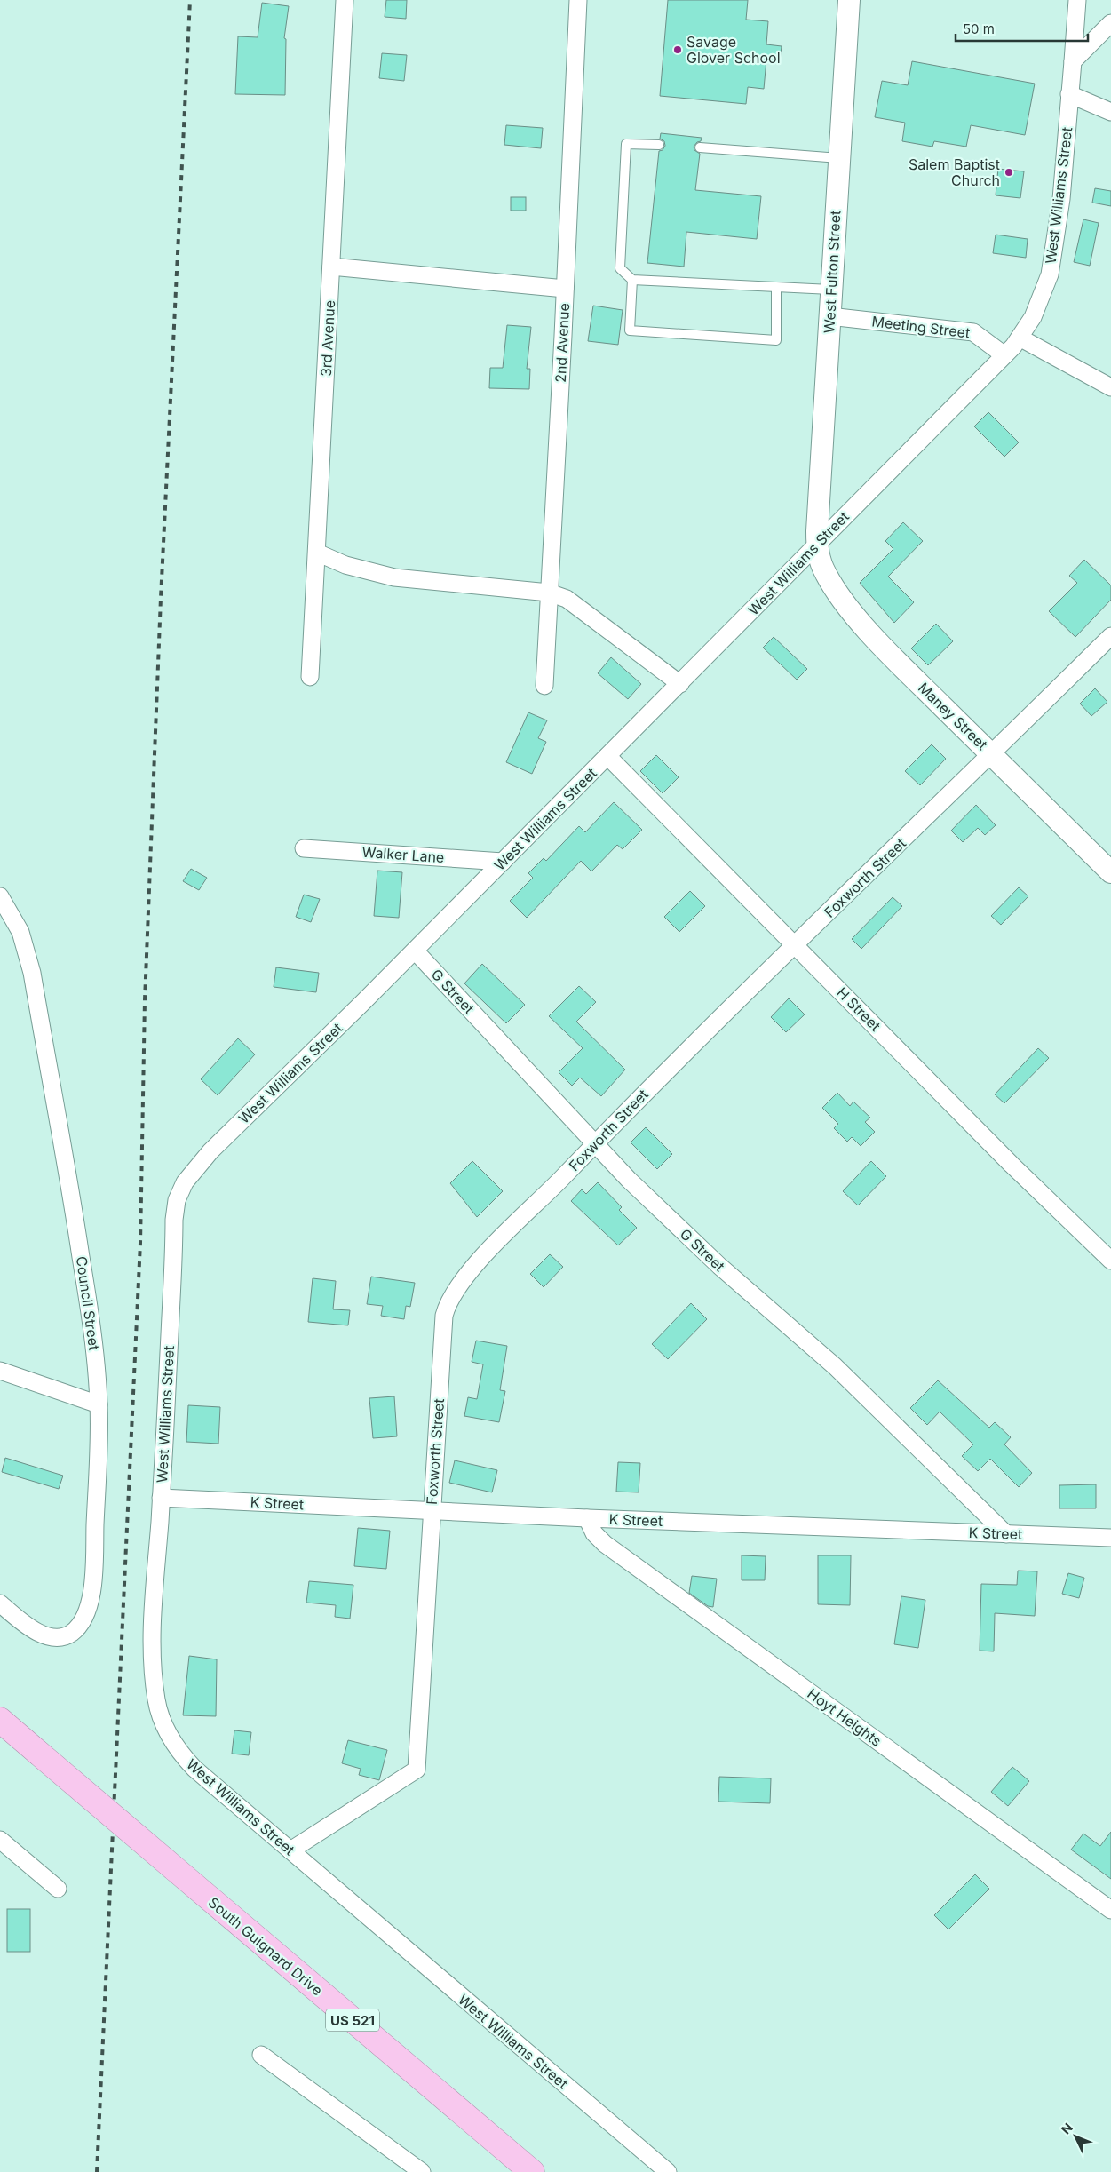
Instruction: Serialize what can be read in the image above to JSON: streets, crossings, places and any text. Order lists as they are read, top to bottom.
{
  "streets": {
    "highway": ["South Guignard Drive", "US 521"],
    "street": [
      "West Williams Street",
      "West Fulton Street",
      "Meeting Street",
      "3rd Avenue",
      "2nd Avenue",
      "Maney Street",
      "Walker Lane",
      "Foxworth Street",
      "G Street",
      "H Street",
      "Council Street",
      "K Street",
      "Hoyt Heights"
    ]
  },
  "crossings": [
    ["West Williams Street", "West Fulton Street"],
    ["West Williams Street", "Meeting Street"],
    ["West Williams Street", "Maney Street"],
    ["West Williams Street", "Walker Lane"],
    ["West Williams Street", "Foxworth Street"],
    ["West Williams Street", "G Street"],
    ["West Williams Street", "H Street"],
    ["West Williams Street", "K Street"],
    ["West Fulton Street", "Meeting Street"],
    ["West Fulton Street", "Maney Street"],
    ["Maney Street", "Foxworth Street"],
    ["Foxworth Street", "G Street"],
    ["Foxworth Street", "H Street"],
    ["Foxworth Street", "K Street"],
    ["G Street", "K Street"],
    ["K Street", "Hoyt Heights"]
  ],
  "places": ["Savage Glover School", "Salem Baptist Church"],
  "scale_bar": "50 m",
  "north": "top left"
}
